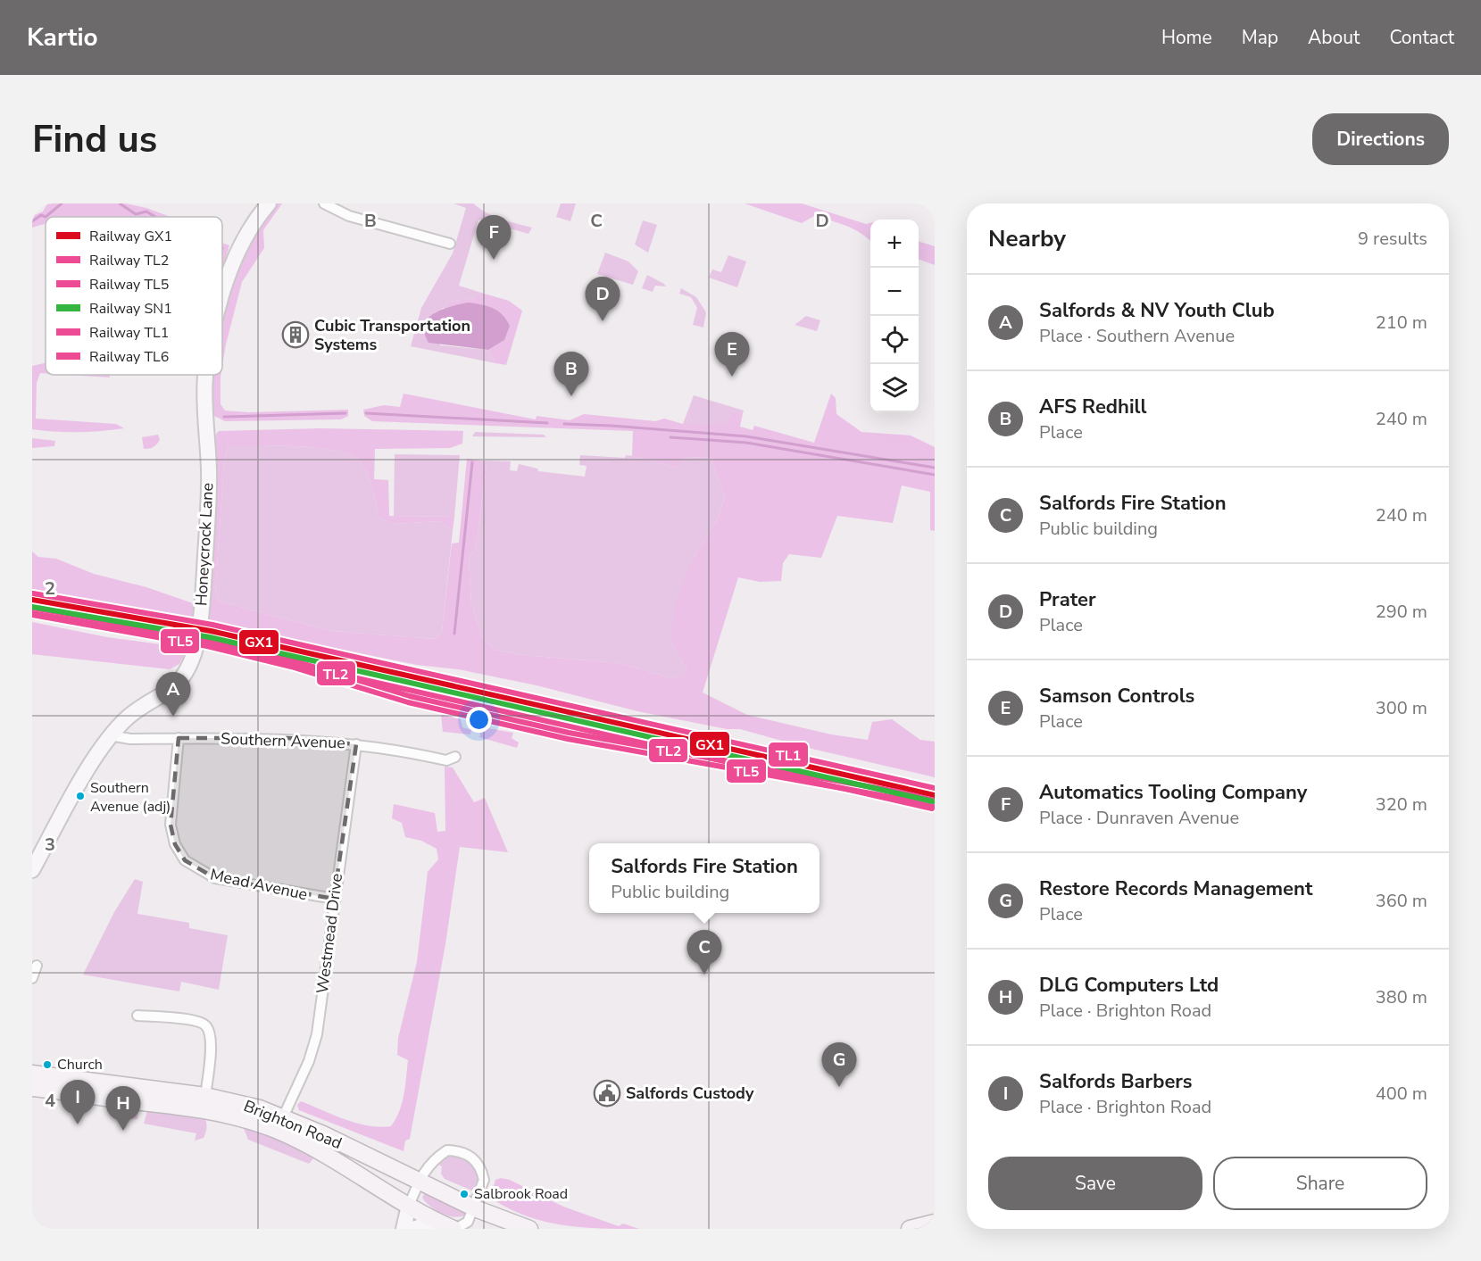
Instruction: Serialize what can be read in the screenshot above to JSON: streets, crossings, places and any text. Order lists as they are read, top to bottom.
{
  "streets": {
    "main road": ["Brighton Road"],
    "street": [
      "Honeycrock Lane",
      "Southern Avenue",
      "Mead Avenue",
      "Westmead Drive"
    ]
  },
  "crossings": [
    ["Honeycrock Lane", "Southern Avenue"],
    ["Southern Avenue", "Mead Avenue"],
    ["Southern Avenue", "Westmead Drive"],
    ["Mead Avenue", "Westmead Drive"],
    ["Westmead Drive", "Brighton Road"]
  ],
  "places": {
    "building": ["Cubic Transportation Systems"],
    "other": ["Southern Avenue (adj)", "Church", "Salbrook Road"],
    "public building": ["Salfords Custody"]
  },
  "lines": [
    "rail line TL1",
    "rail line GX1",
    "rail line SN1",
    "rail line TL2",
    "rail line TL6",
    "rail line TL5"
  ],
  "legend": [
    "Railway GX1",
    "Railway TL2",
    "Railway TL5",
    "Railway SN1",
    "Railway TL1",
    "Railway TL6"
  ],
  "page": {
    "header": "Kartio",
    "nav": [
      "Home",
      "Map",
      "About",
      "Contact"
    ],
    "buttons": [
      "Directions",
      ["Save", "Share"]
    ],
    "title": "Find us",
    "heading": ["Nearby", "9 results"],
    "pins": [
      "F",
      "D",
      "E",
      "B",
      "A",
      "C",
      "G",
      "I",
      "H"
    ],
    "map_buttons": ["+", "−"],
    "list": [
      {
        "mark": "A",
        "name": "Salfords & NV Youth Club",
        "note": "Place · Southern Avenue",
        "value": "210 m"
      },
      {
        "mark": "B",
        "name": "AFS Redhill",
        "note": "Place",
        "value": "240 m"
      },
      {
        "mark": "C",
        "name": "Salfords Fire Station",
        "note": "Public building",
        "value": "240 m"
      },
      {
        "mark": "D",
        "name": "Prater",
        "note": "Place",
        "value": "290 m"
      },
      {
        "mark": "E",
        "name": "Samson Controls",
        "note": "Place",
        "value": "300 m"
      },
      {
        "mark": "F",
        "name": "Automatics Tooling Company",
        "note": "Place · Dunraven Avenue",
        "value": "320 m"
      },
      {
        "mark": "G",
        "name": "Restore Records Management",
        "note": "Place",
        "value": "360 m"
      },
      {
        "mark": "H",
        "name": "DLG Computers Ltd",
        "note": "Place · Brighton Road",
        "value": "380 m"
      },
      {
        "mark": "I",
        "name": "Salfords Barbers",
        "note": "Place · Brighton Road",
        "value": "400 m"
      }
    ],
    "popup": ["Salfords Fire Station", "Public building"]
  },
  "grid": {
    "columns": ["B", "C", "D"],
    "rows": ["2", "3", "4"]
  }
}
